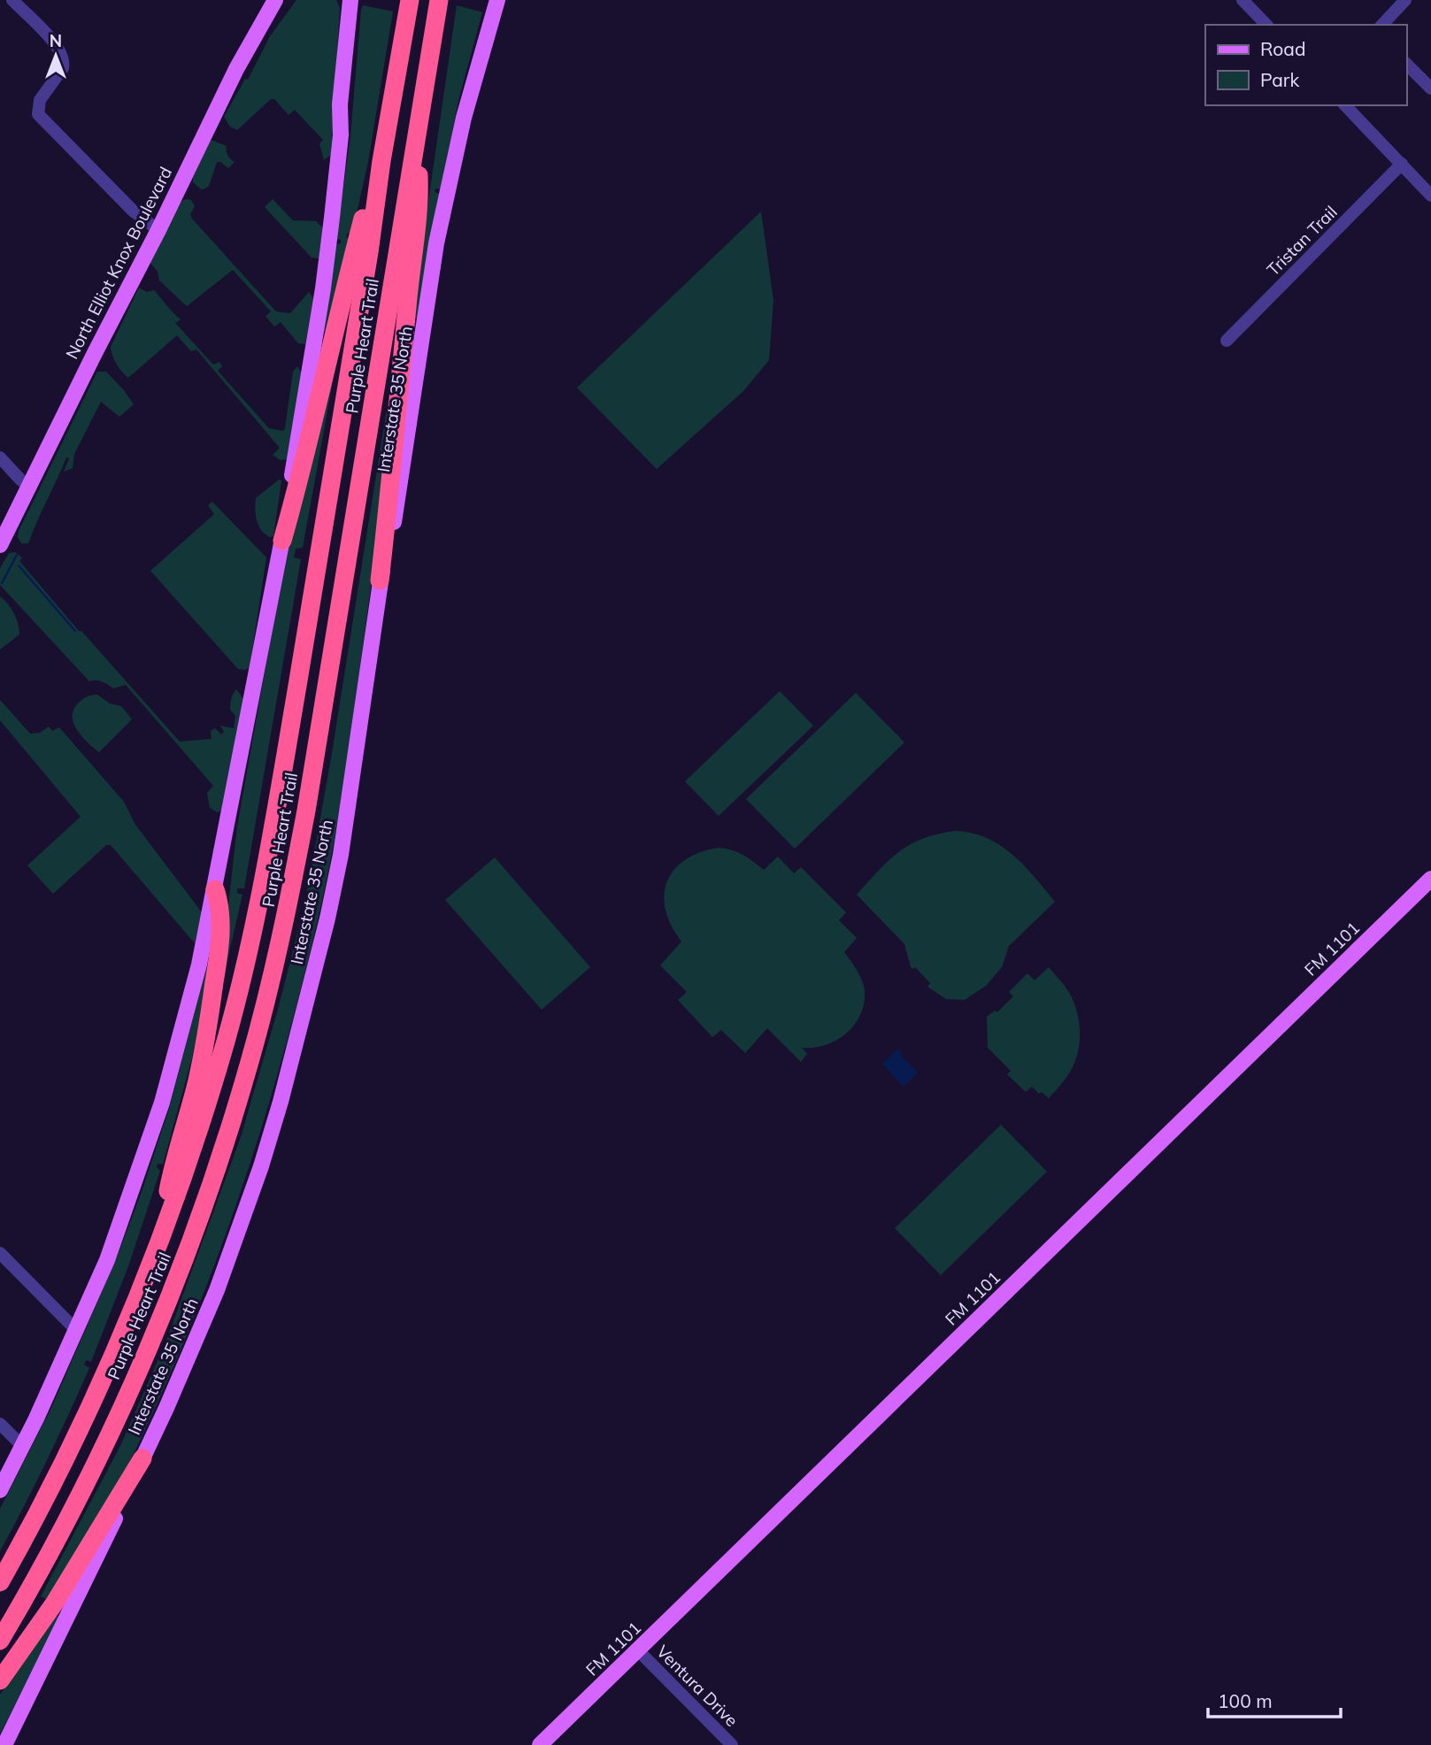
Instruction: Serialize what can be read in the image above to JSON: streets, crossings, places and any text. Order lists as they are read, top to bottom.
{
  "streets": {
    "highway": ["Purple Heart Trail"],
    "main road": ["North Elliot Knox Boulevard", "Interstate 35 North", "FM 1101"],
    "street": ["Tristan Trail", "Ventura Drive"]
  },
  "crossings": [
    ["FM 1101", "Ventura Drive"]
  ],
  "legend": ["Road", "Park"],
  "scale_bar": "100 m",
  "north": "top"
}
